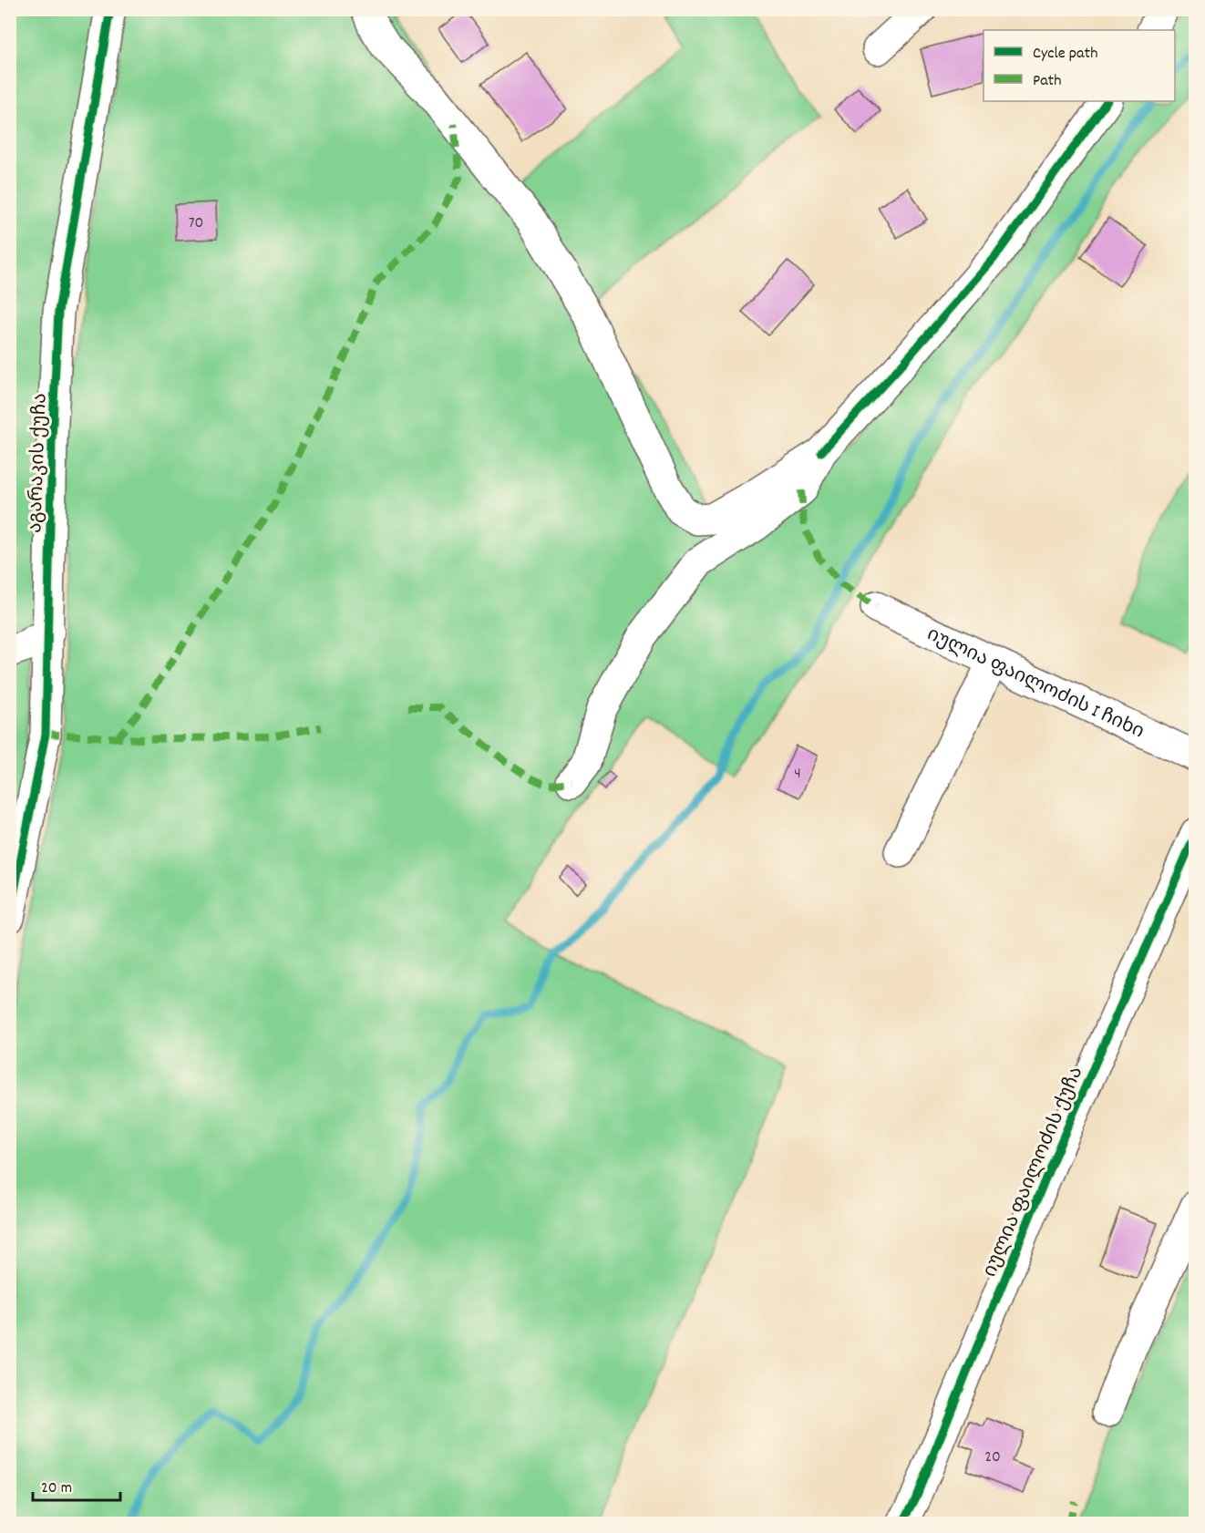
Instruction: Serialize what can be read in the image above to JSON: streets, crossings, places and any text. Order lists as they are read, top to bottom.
{
  "streets": {
    "street": ["აგარაკის ქუჩა", "იულია ფაილოძის I ჩიხი", "იულია ფაილოძის ქუჩა"]
  },
  "house_numbers": ["70", "4", "20"],
  "legend": ["Cycle path", "Path"],
  "scale_bar": "20 m"
}
